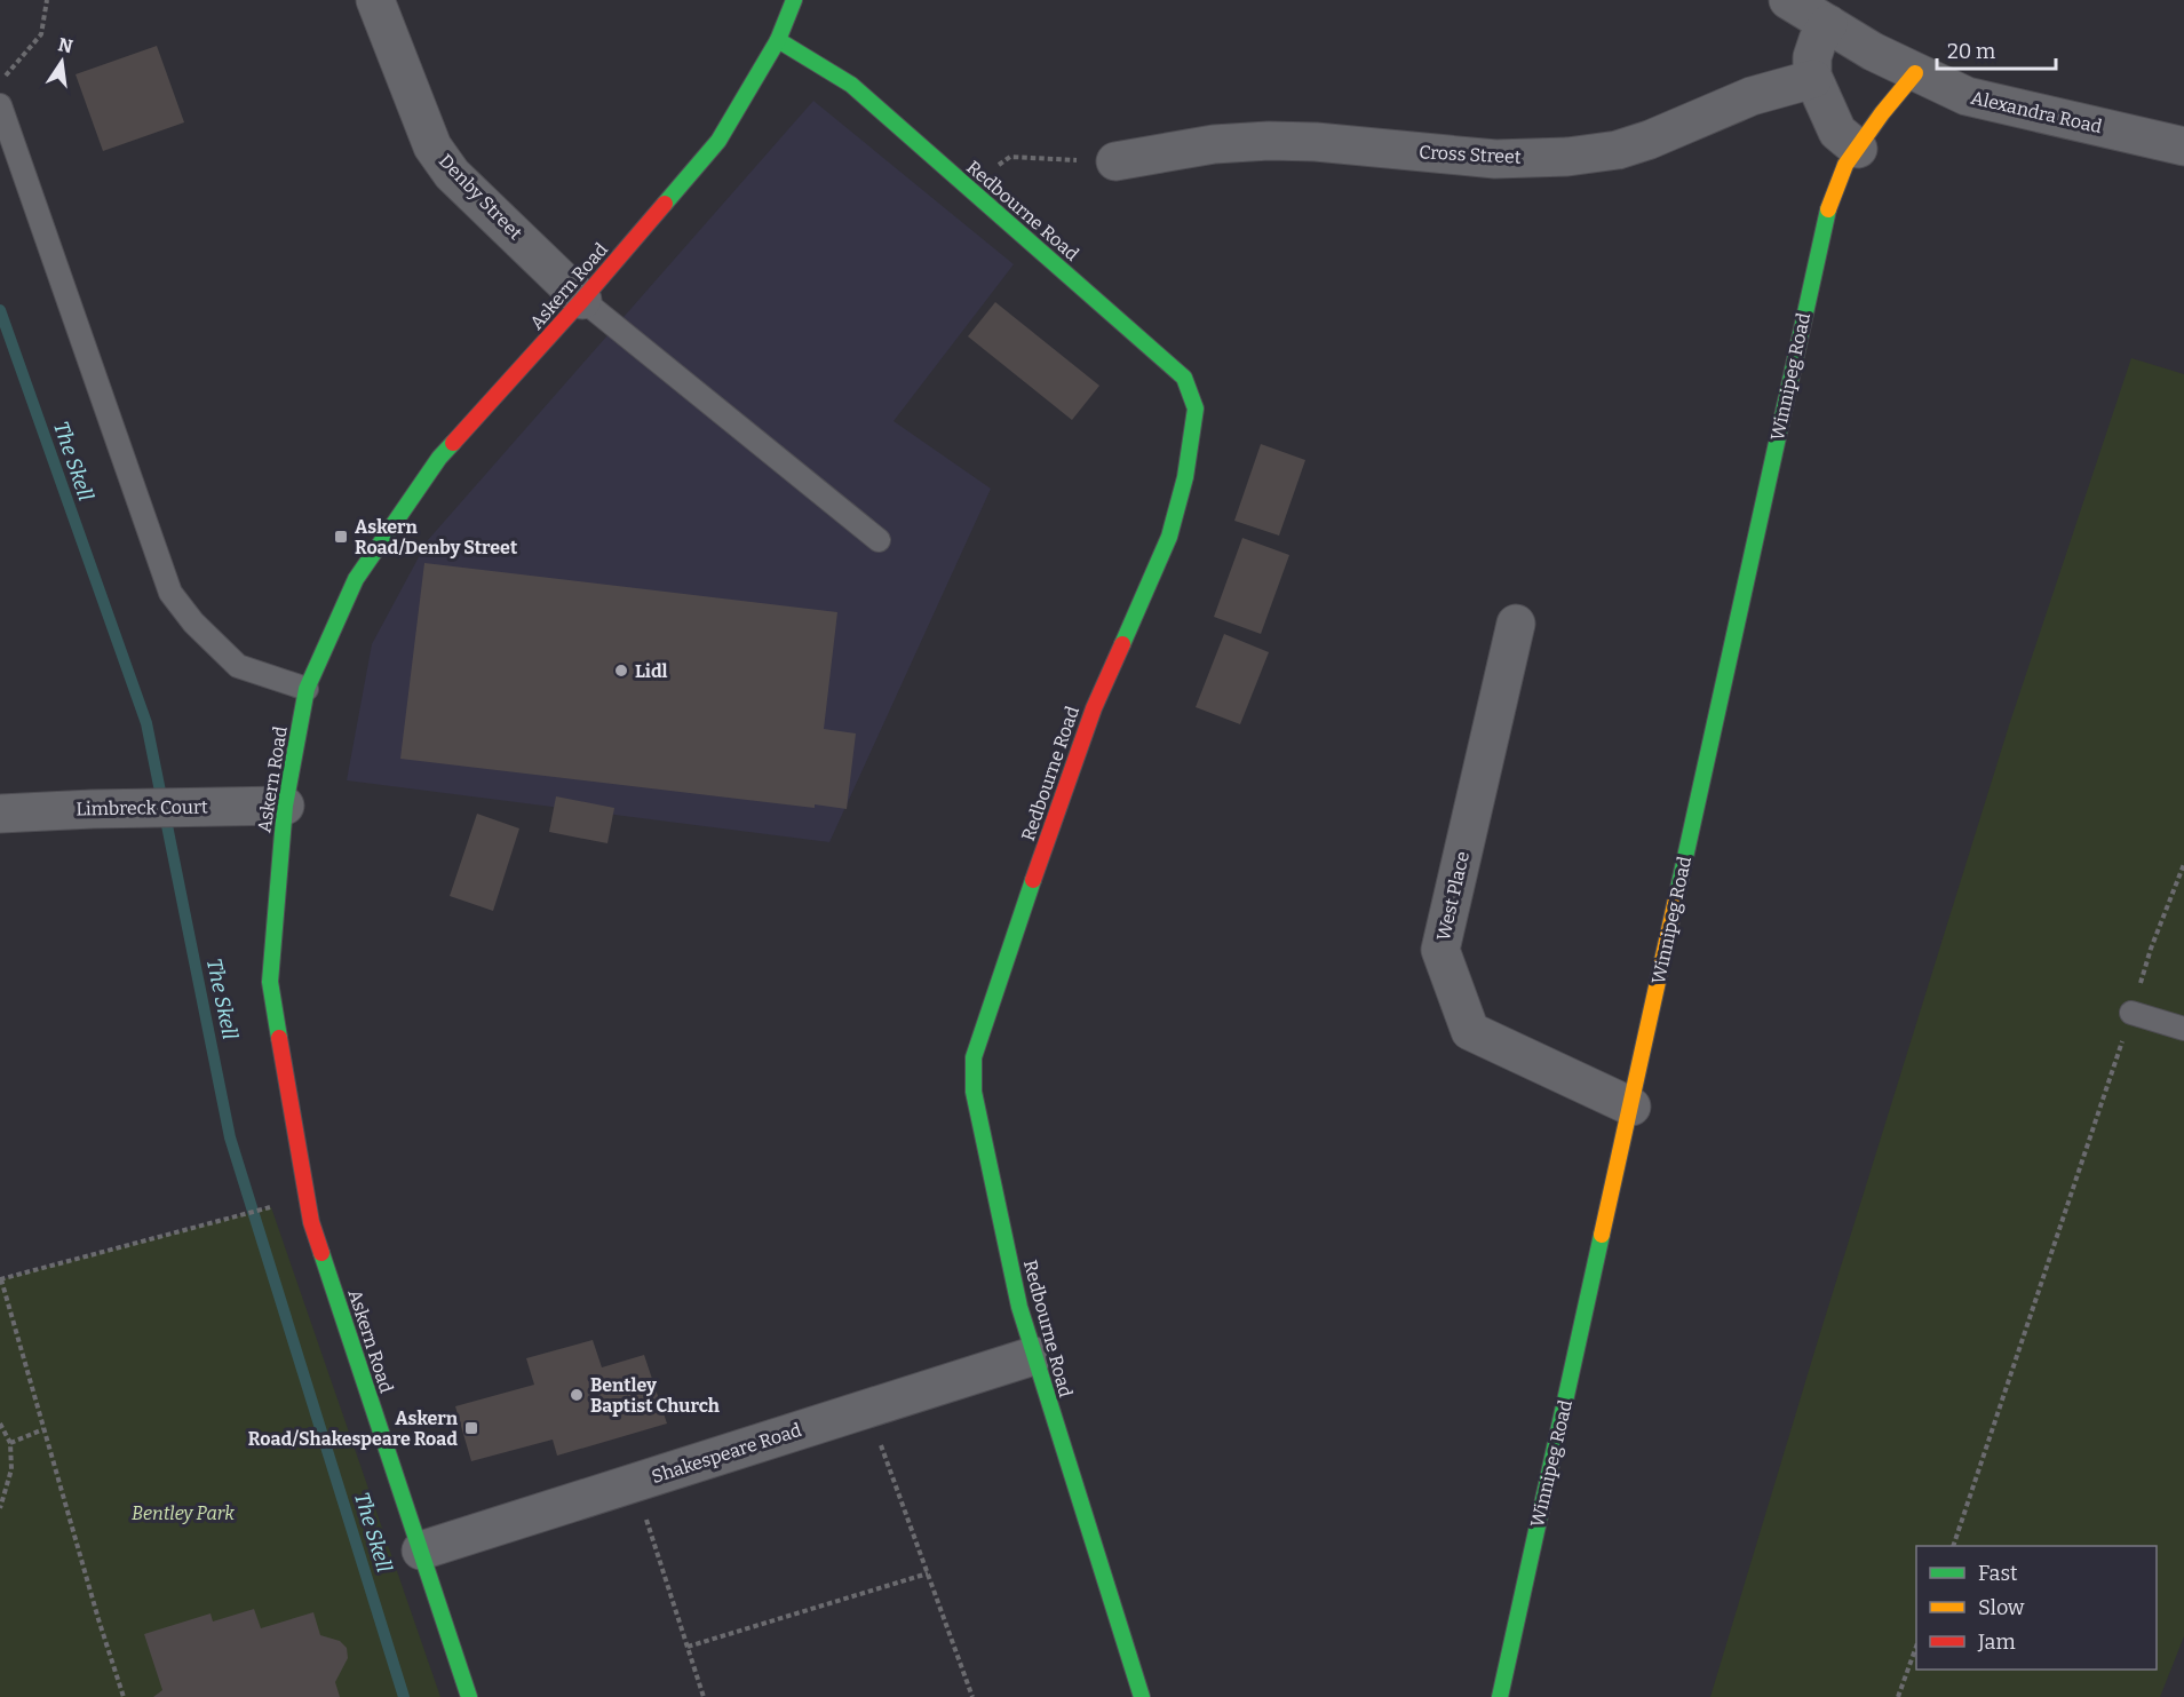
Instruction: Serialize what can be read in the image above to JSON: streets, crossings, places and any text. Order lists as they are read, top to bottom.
{
  "streets": {
    "main road": ["Redbourne Road", "Askern Road", "Winnipeg Road"],
    "street": [
      "Alexandra Road",
      "Cross Street",
      "Denby Street",
      "Limbreck Court",
      "West Place",
      "Shakespeare Road"
    ]
  },
  "crossings": [
    ["Alexandra Road", "Winnipeg Road"],
    ["Denby Street", "Askern Road"],
    ["Redbourne Road", "Askern Road"],
    ["Redbourne Road", "Shakespeare Road"],
    ["Askern Road", "Limbreck Court"],
    ["Askern Road", "Shakespeare Road"],
    ["Winnipeg Road", "West Place"]
  ],
  "water": ["The Skell"],
  "parks": ["Bentley Park"],
  "places": {
    "transit": ["Askern Road/Denby Street", "Askern Road/Shakespeare Road"],
    "other": ["Lidl", "Bentley Baptist Church"]
  },
  "legend": ["Fast", "Slow", "Jam"],
  "scale_bar": "20 m",
  "north": "top"
}
